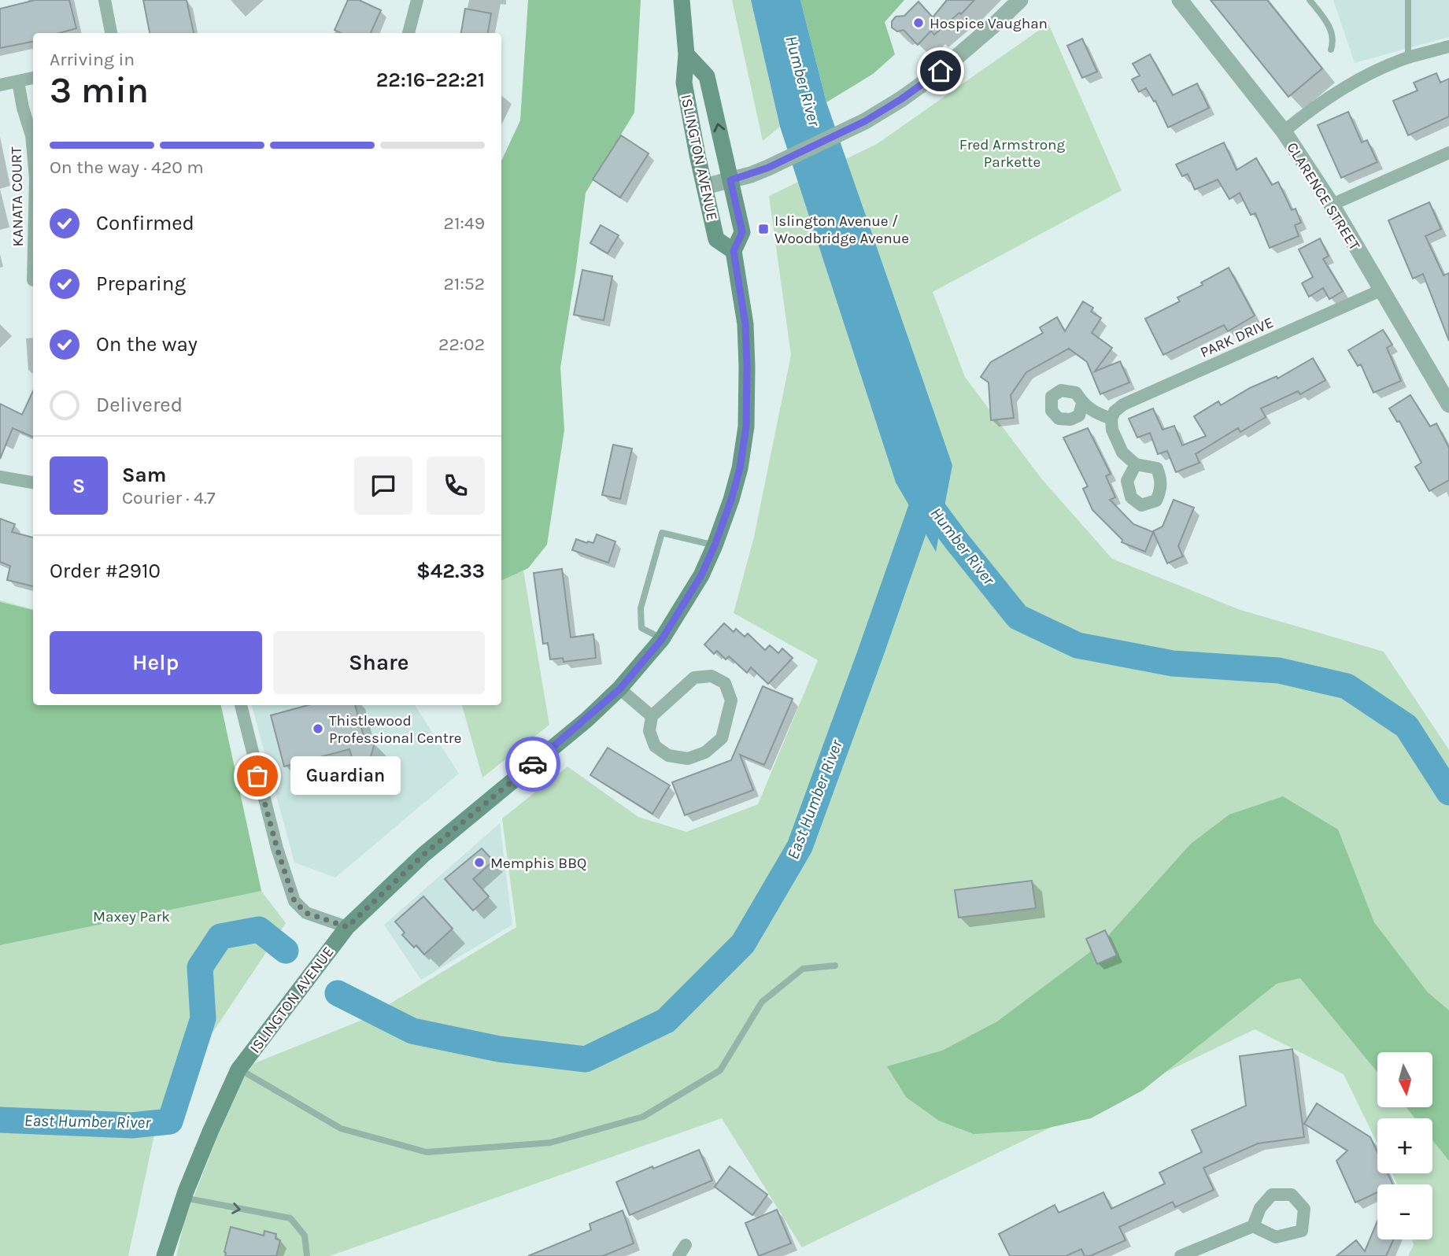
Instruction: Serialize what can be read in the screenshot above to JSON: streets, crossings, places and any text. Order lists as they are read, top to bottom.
{
  "streets": {
    "main road": ["ISLINGTON AVENUE"],
    "street": ["CLARENCE STREET", "KANATA COURT", "PARK DRIVE"]
  },
  "crossings": [
    ["CLARENCE STREET", "PARK DRIVE"]
  ],
  "water": ["Humber River", "East Humber River"],
  "parks": ["Fred Armstrong Parkette", "Maxey Park"],
  "places": {
    "other": [
      "Hospice Vaughan",
      "Thistlewood Professional Centre",
      "Guardian",
      "Memphis BBQ"
    ],
    "transit": ["Islington Avenue / Woodbridge Avenue"]
  },
  "north": "bottom",
  "page": {
    "heading": ["3 min", "Arriving in", "22:16–22:21"],
    "panel": [
      "Sam",
      "Courier · 4.7",
      "Order #2910",
      "$42.33"
    ],
    "bar": "On the way · 420 m",
    "list": [
      ["Confirmed", "21:49"],
      ["Preparing", "21:52"],
      ["On the way", "22:02"],
      "Delivered"
    ],
    "round": "S",
    "buttons": ["Help", "Share"],
    "bubble": "Guardian",
    "map_buttons": ["+", "−"]
  }
}
